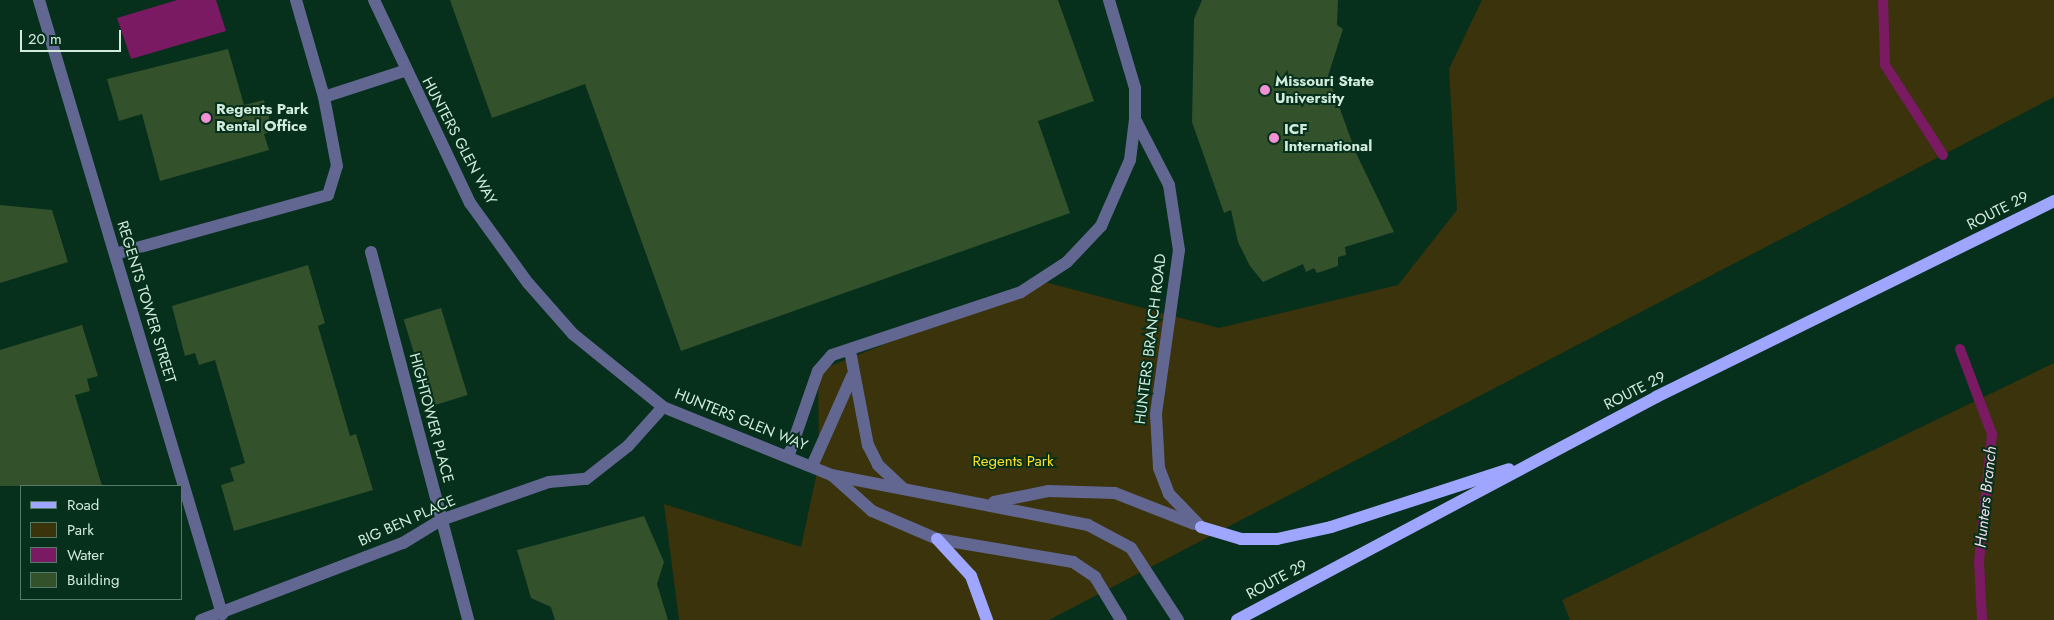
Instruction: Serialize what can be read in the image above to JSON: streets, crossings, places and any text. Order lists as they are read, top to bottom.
{
  "streets": {
    "main road": ["ROUTE 29"],
    "street": [
      "HUNTERS GLEN WAY",
      "REGENTS TOWER STREET",
      "HUNTERS BRANCH ROAD",
      "HIGHTOWER PLACE",
      "BIG BEN PLACE"
    ]
  },
  "crossings": [
    ["HUNTERS GLEN WAY", "HUNTERS BRANCH ROAD"],
    ["HUNTERS GLEN WAY", "BIG BEN PLACE"],
    ["REGENTS TOWER STREET", "BIG BEN PLACE"],
    ["HIGHTOWER PLACE", "BIG BEN PLACE"]
  ],
  "water": ["Hunters Branch"],
  "parks": ["Regents Park"],
  "places": ["Missouri State University", "Regents Park Rental Office", "ICF International"],
  "legend": [
    "Road",
    "Park",
    "Water",
    "Building"
  ],
  "scale_bar": "20 m"
}
